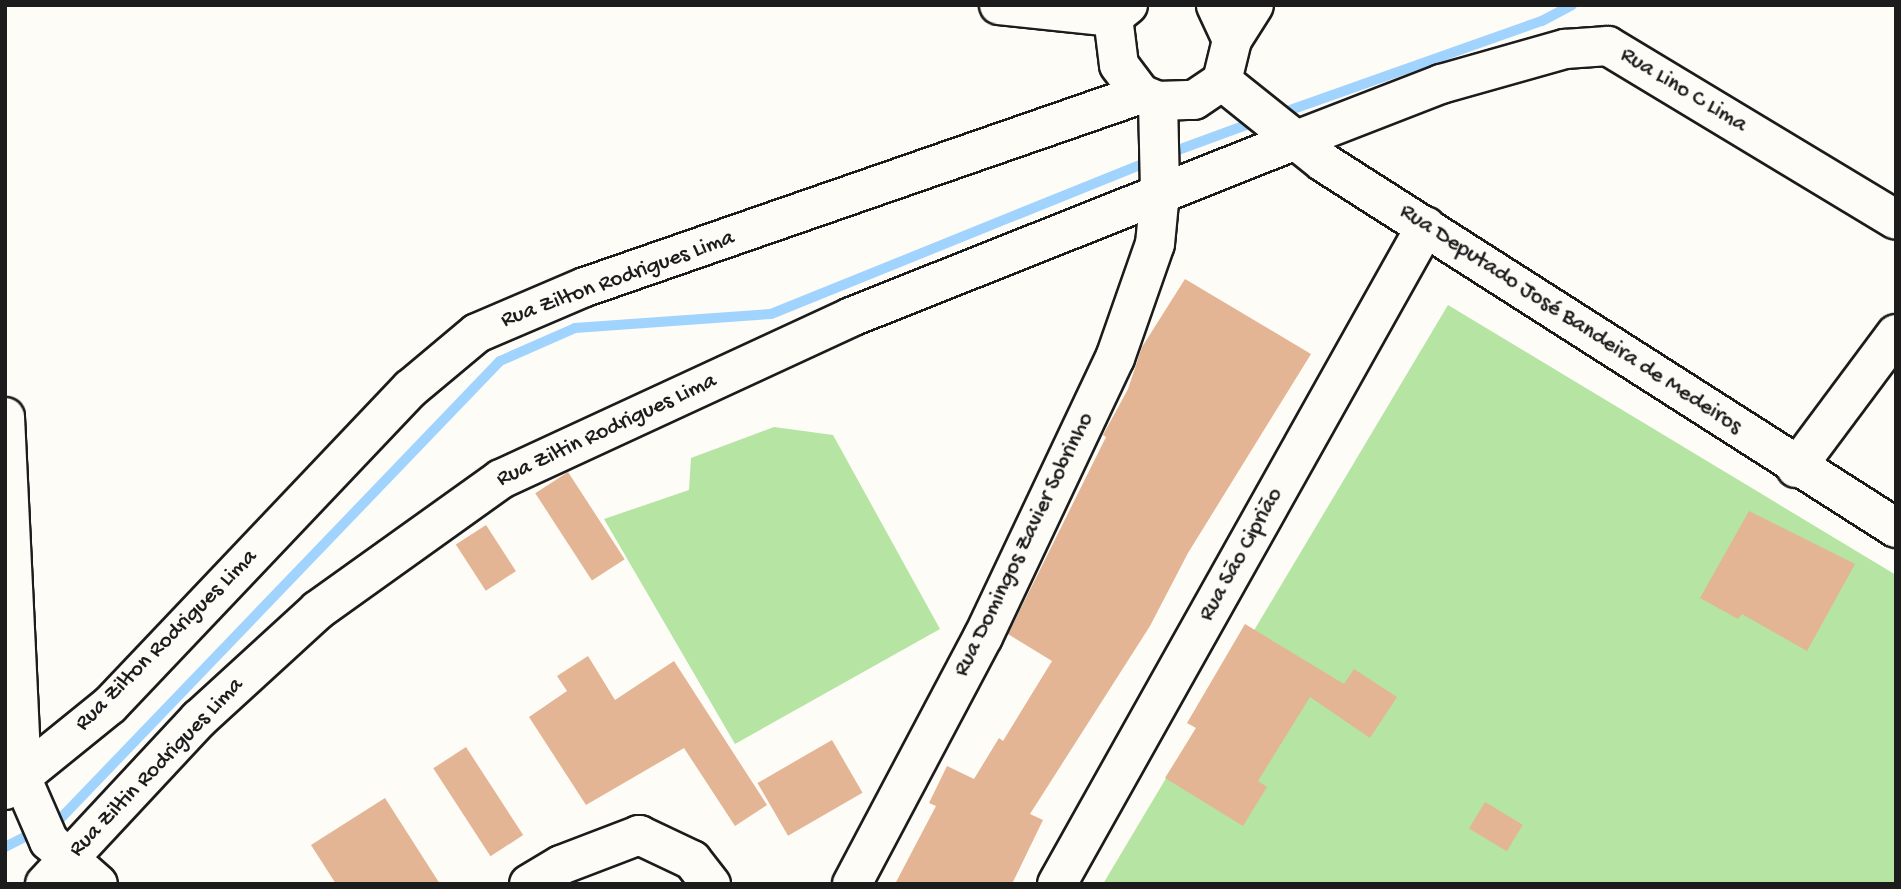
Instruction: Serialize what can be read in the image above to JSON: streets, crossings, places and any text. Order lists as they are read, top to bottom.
{
  "streets": {
    "street": [
      "Rua Lino C Lima",
      "Rua Zilton Rodrigues Lima",
      "Rua Deputado José Bandeira de Medeiros",
      "Rua Ziltin Rodrigues Lima",
      "Rua Domingos Zavier Sobrinho",
      "Rua São Ciprião"
    ]
  },
  "crossings": [
    ["Rua Lino C Lima", "Rua Deputado José Bandeira de Medeiros"],
    ["Rua Zilton Rodrigues Lima", "Rua Deputado José Bandeira de Medeiros"],
    ["Rua Zilton Rodrigues Lima", "Rua Domingos Zavier Sobrinho"],
    ["Rua Deputado José Bandeira de Medeiros", "Rua São Ciprião"],
    ["Rua Ziltin Rodrigues Lima", "Rua Domingos Zavier Sobrinho"]
  ]
}
